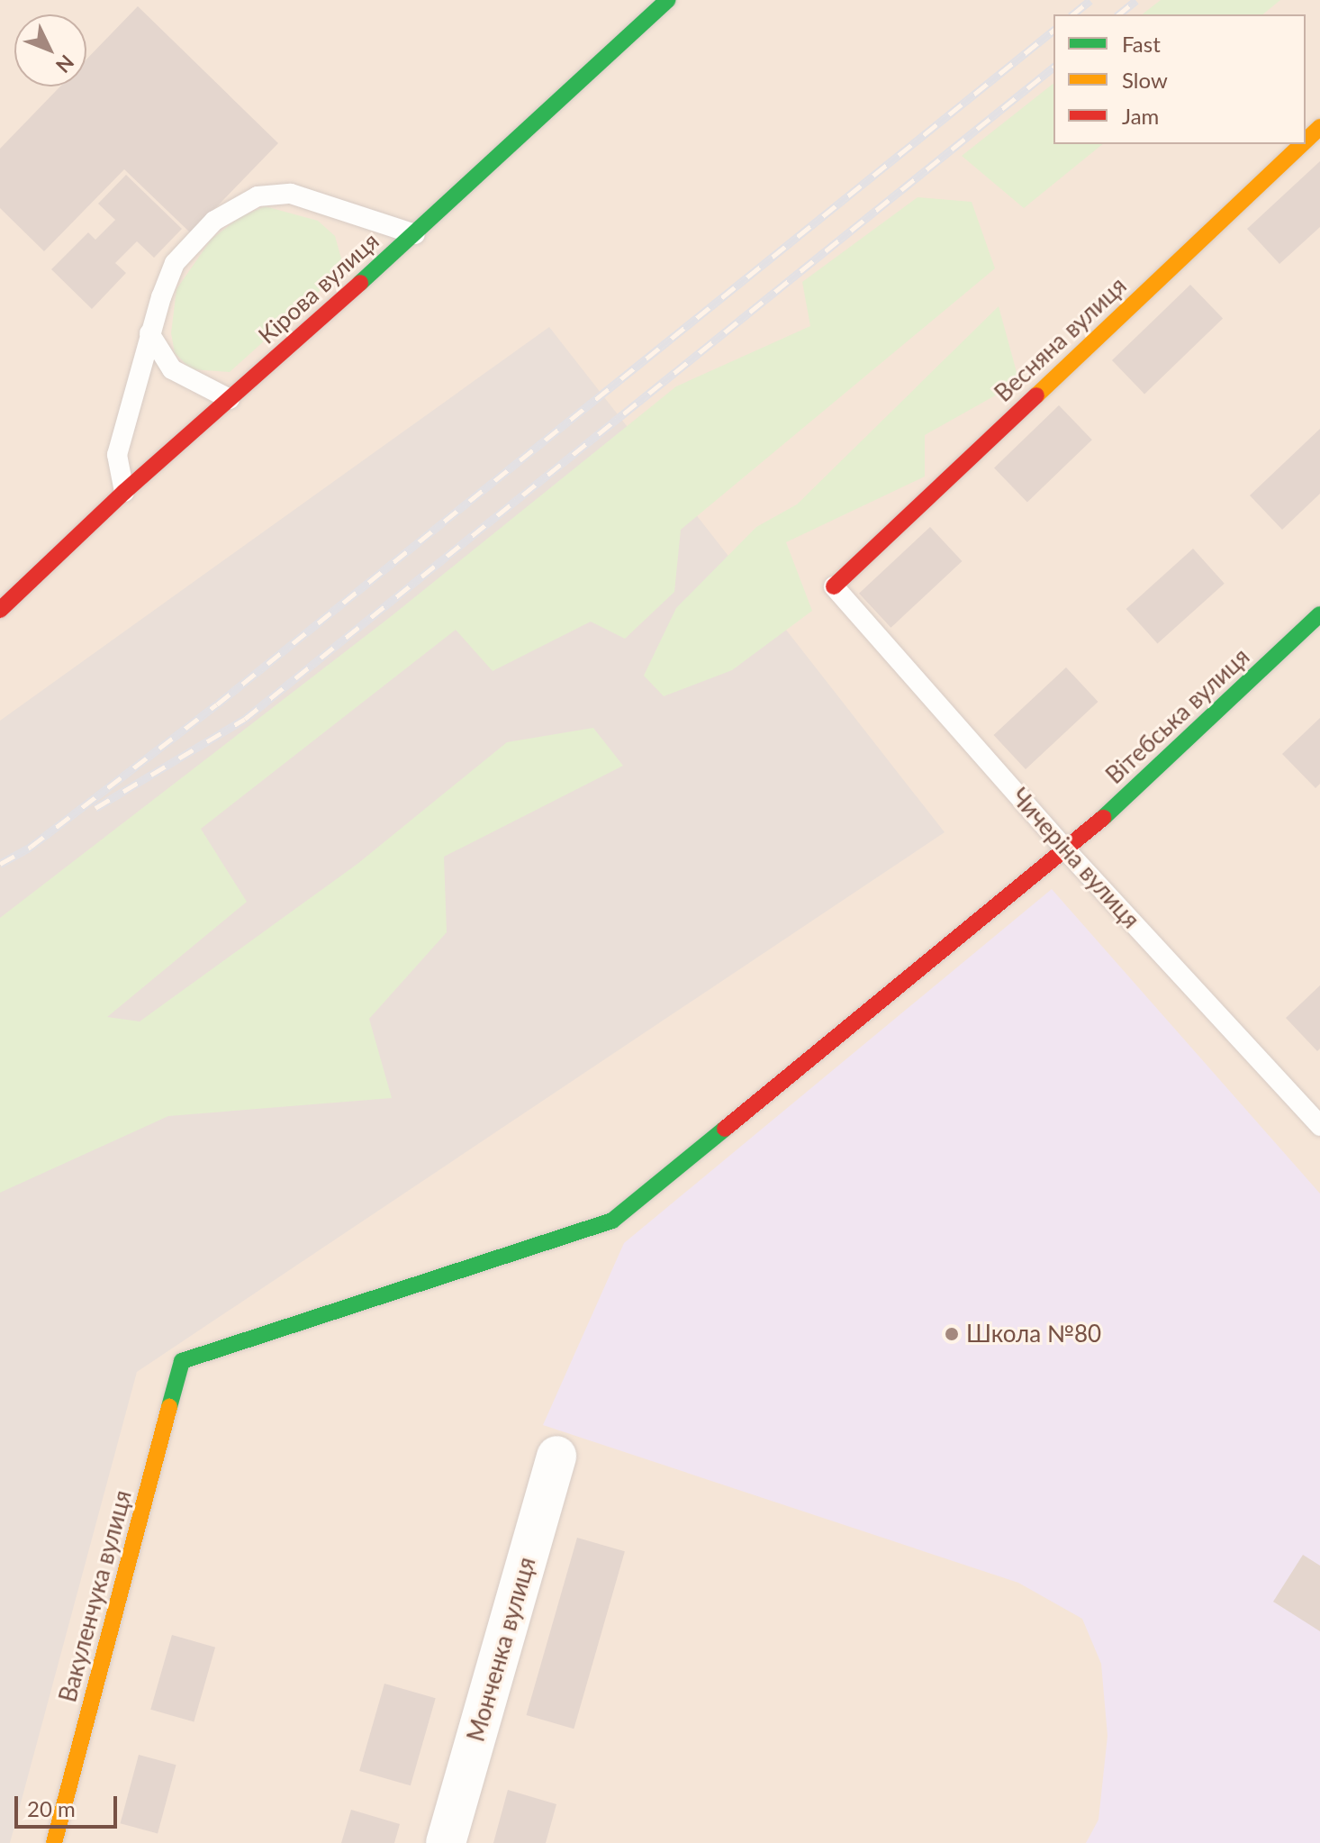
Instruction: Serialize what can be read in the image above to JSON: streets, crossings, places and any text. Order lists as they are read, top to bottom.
{
  "streets": {
    "street": [
      "Кірова вулиця",
      "Весняна вулиця",
      "Вітебська вулиця",
      "Вакуленчука вулиця",
      "Монченка вулиця"
    ],
    "lane": ["Чичеріна вулиця"]
  },
  "crossings": [
    ["Весняна вулиця", "Чичеріна вулиця"],
    ["Вітебська вулиця", "Чичеріна вулиця"],
    ["Вітебська вулиця", "Вакуленчука вулиця"]
  ],
  "places": ["Школа №80"],
  "legend": ["Fast", "Slow", "Jam"],
  "scale_bar": "20 m",
  "north": "bottom right"
}
